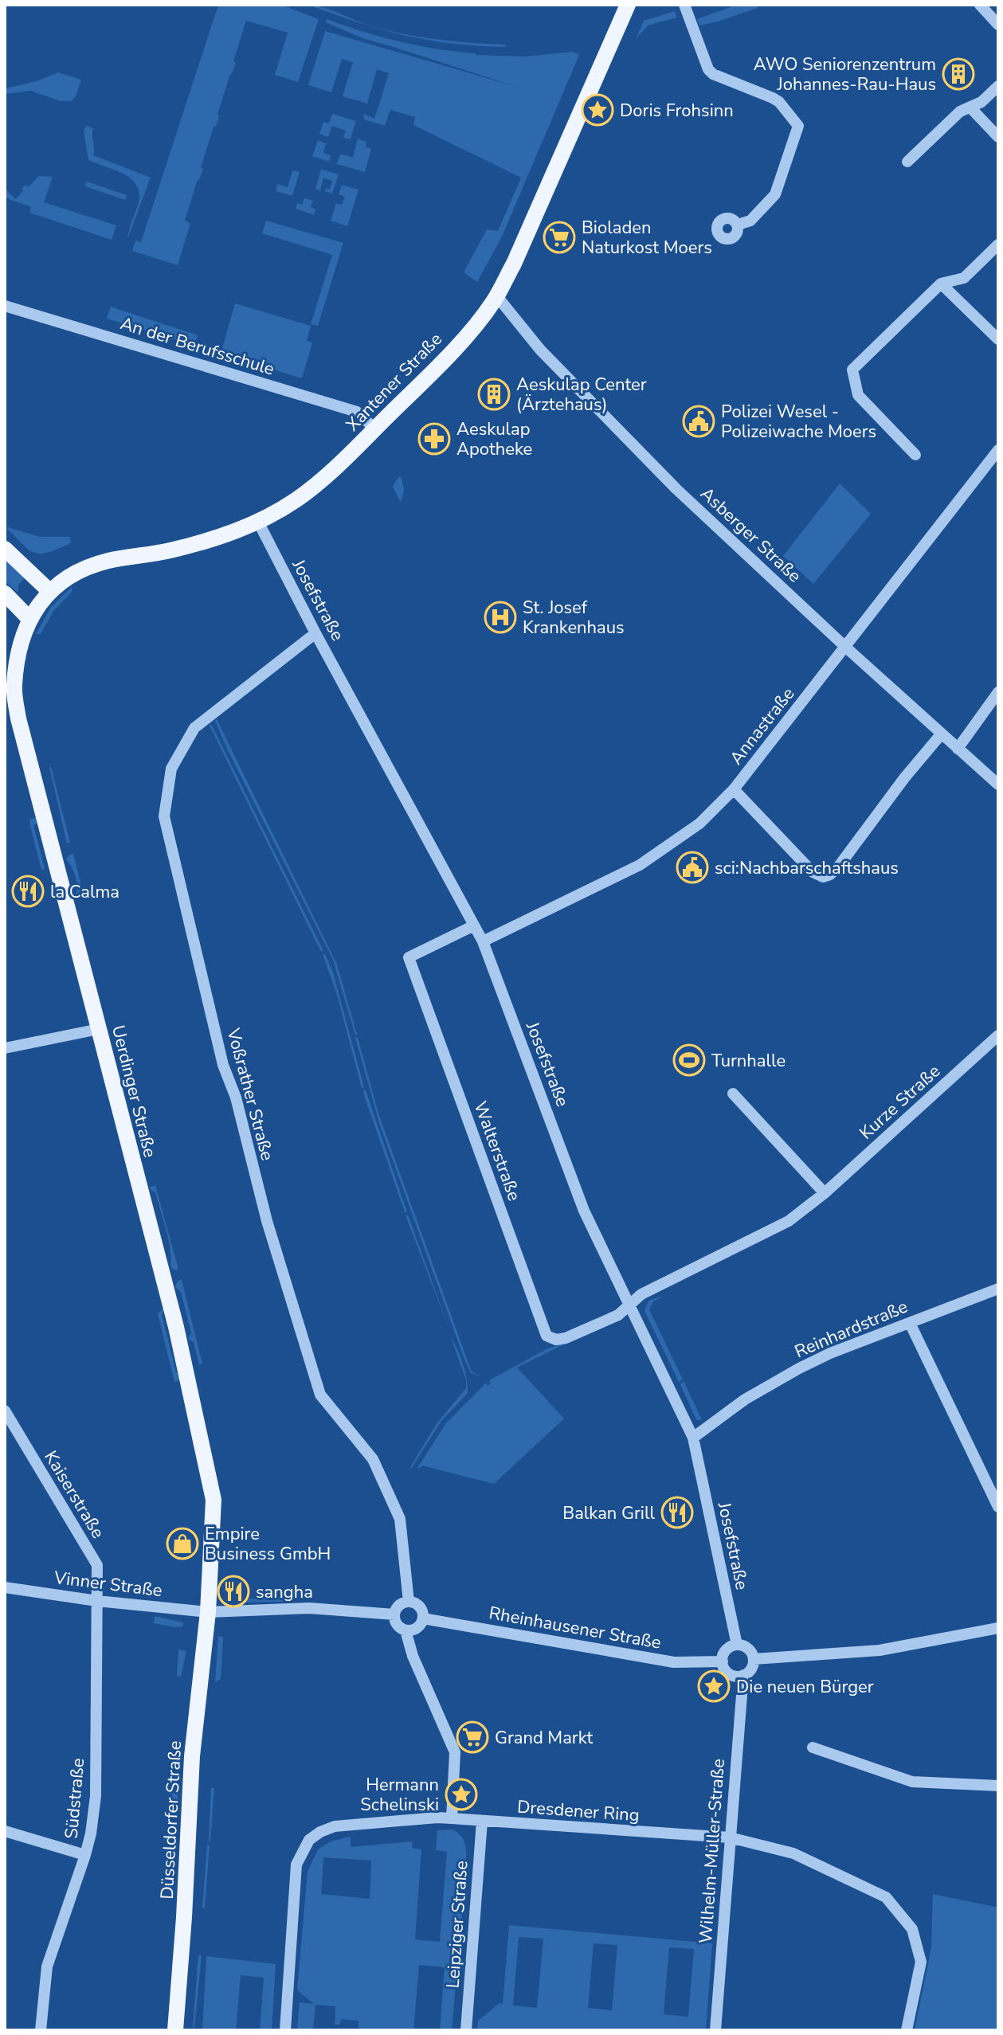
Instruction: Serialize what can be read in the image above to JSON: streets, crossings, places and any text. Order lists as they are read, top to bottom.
{
  "streets": {
    "main road": ["Xantener Straße", "Uerdinger Straße", "Düsseldorfer Straße"],
    "street": [
      "An der Berufsschule",
      "Asberger Straße",
      "Josefstraße",
      "Annastraße",
      "Voßrather Straße",
      "Kurze Straße",
      "Walterstraße",
      "Reinhardstraße",
      "Kaiserstraße",
      "Vinner Straße",
      "Rheinhausener Straße",
      "Südstraße",
      "Dresdener Ring",
      "Wilhelm-Müller-Straße",
      "Leipziger Straße"
    ]
  },
  "crossings": [
    ["An der Berufsschule", "Xantener Straße"],
    ["Xantener Straße", "Asberger Straße"],
    ["Xantener Straße", "Josefstraße"],
    ["Xantener Straße", "Uerdinger Straße"],
    ["Asberger Straße", "Annastraße"],
    ["Josefstraße", "Annastraße"],
    ["Josefstraße", "Voßrather Straße"],
    ["Josefstraße", "Kurze Straße"],
    ["Josefstraße", "Walterstraße"],
    ["Josefstraße", "Reinhardstraße"],
    ["Josefstraße", "Rheinhausener Straße"],
    ["Josefstraße", "Wilhelm-Müller-Straße"],
    ["Uerdinger Straße", "Vinner Straße"],
    ["Uerdinger Straße", "Düsseldorfer Straße"],
    ["Voßrather Straße", "Rheinhausener Straße"],
    ["Kurze Straße", "Walterstraße"],
    ["Kaiserstraße", "Vinner Straße"],
    ["Kaiserstraße", "Südstraße"],
    ["Vinner Straße", "Südstraße"],
    ["Vinner Straße", "Düsseldorfer Straße"],
    ["Rheinhausener Straße", "Wilhelm-Müller-Straße"],
    ["Dresdener Ring", "Wilhelm-Müller-Straße"],
    ["Dresdener Ring", "Leipziger Straße"]
  ],
  "places": {
    "building": ["AWO Seniorenzentrum Johannes-Rau-Haus", "Aeskulap Center (Ärztehaus)"],
    "place": ["Doris Frohsinn", "Die neuen Bürger", "Hermann Schelinski"],
    "supermarket": ["Bioladen Naturkost Moers", "Grand Markt"],
    "public building": ["Polizei Wesel - Polizeiwache Moers", "sci:Nachbarschaftshaus"],
    "pharmacy": ["Aeskulap Apotheke"],
    "hospital": ["St. Josef Krankenhaus"],
    "restaurant": ["la Calma", "Balkan Grill", "sangha"],
    "sports": ["Turnhalle"],
    "shop": ["Empire Business GmbH"]
  }
}
